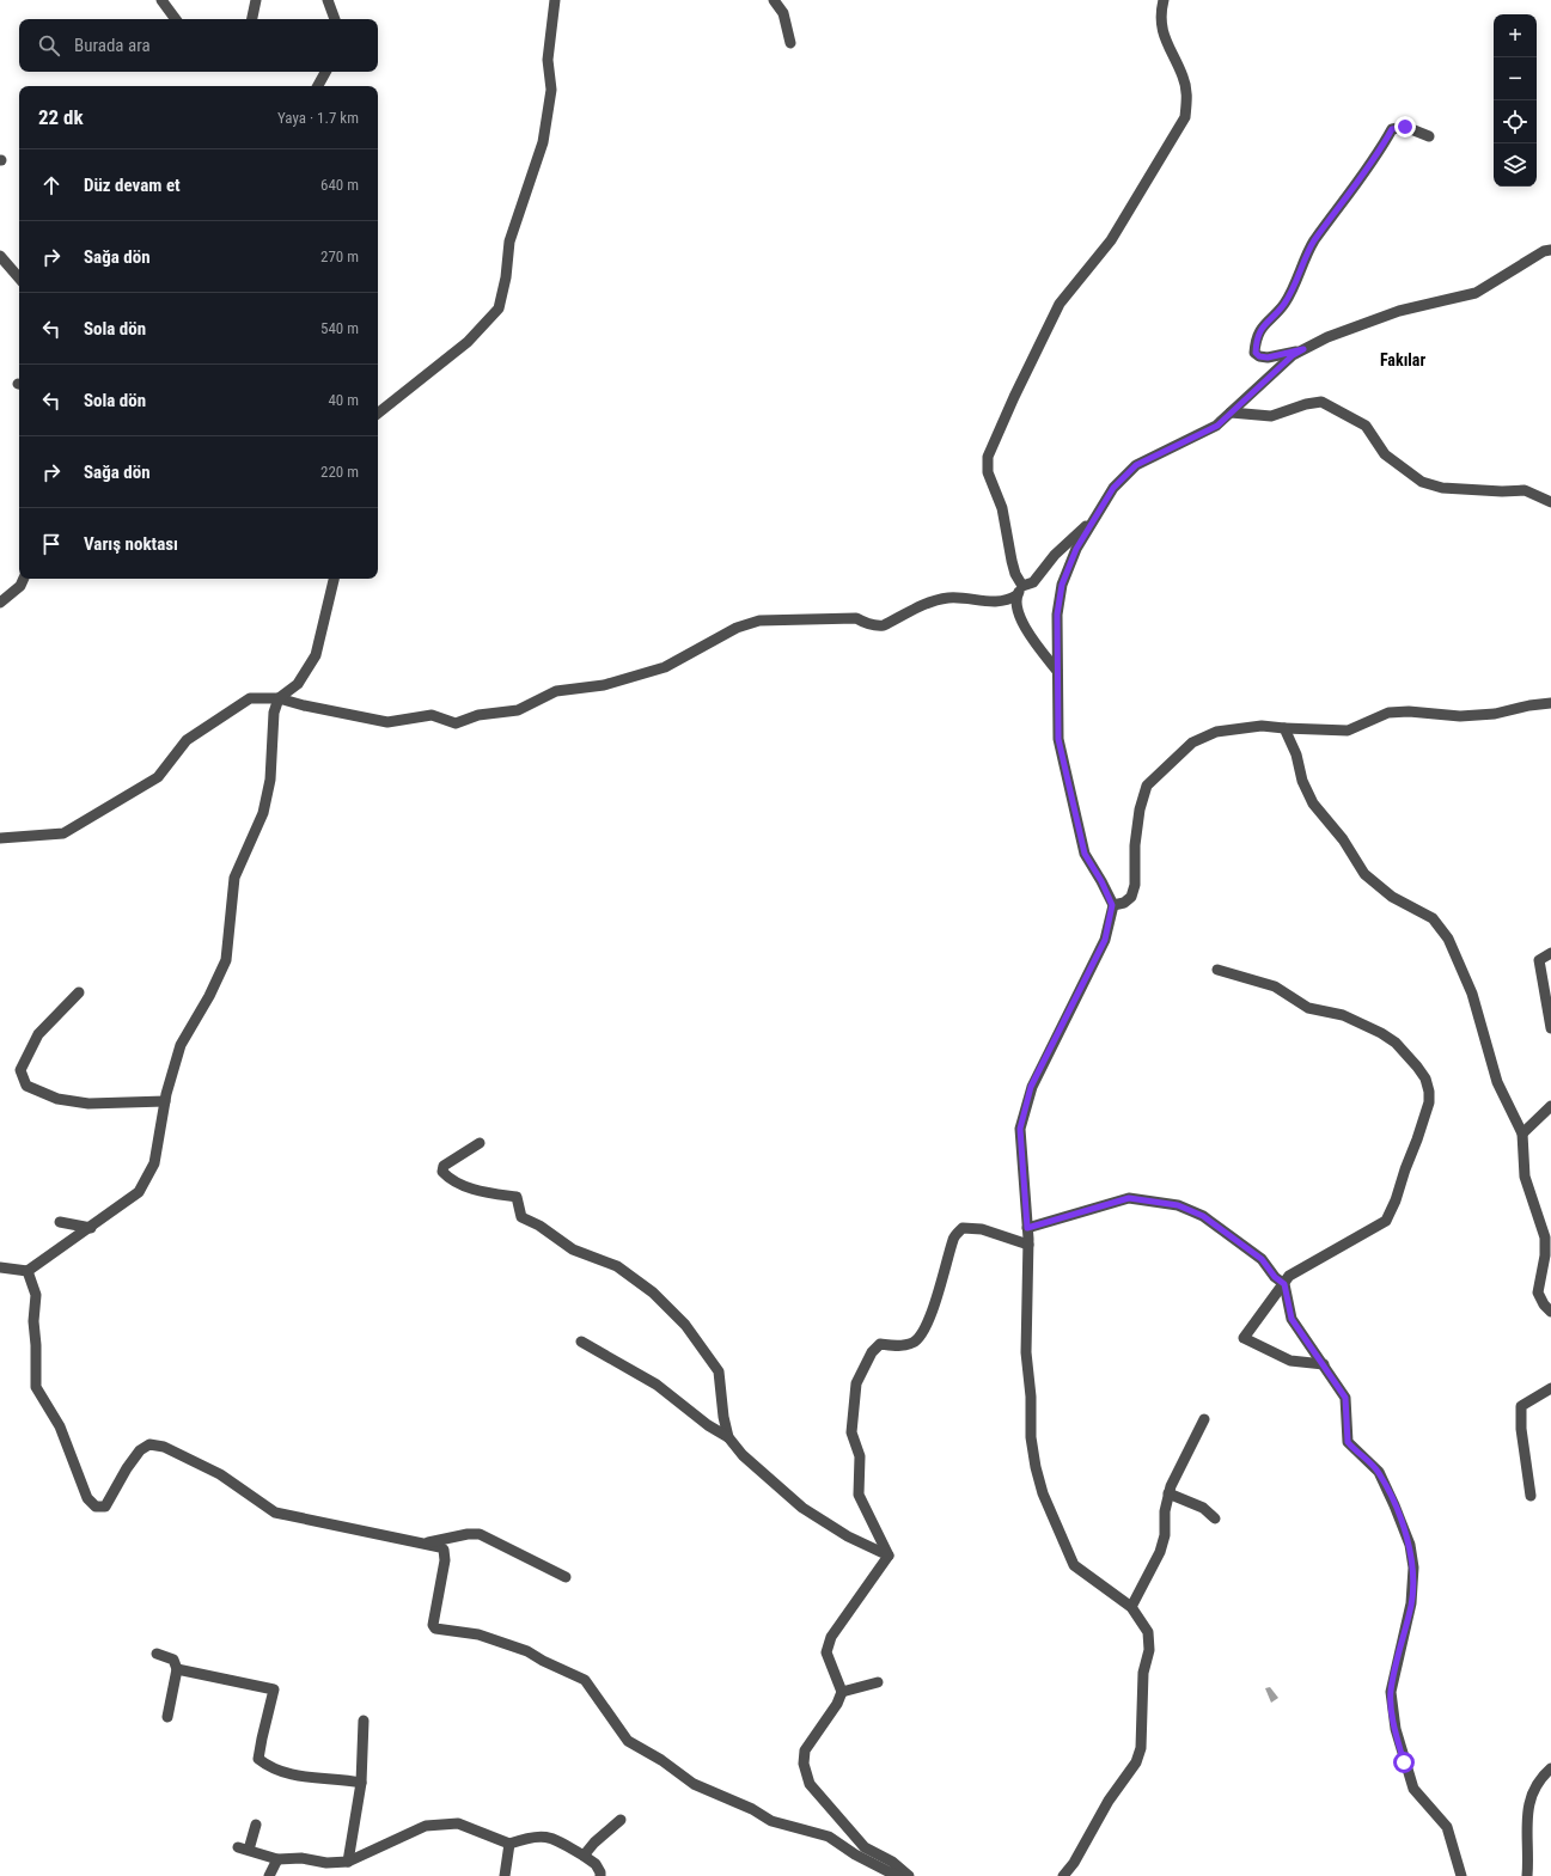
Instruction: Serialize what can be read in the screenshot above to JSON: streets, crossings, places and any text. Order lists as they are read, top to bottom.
{
  "districts": ["Fakılar"],
  "page": {
    "map_buttons": ["+", "−"],
    "search": "Burada ara",
    "heading": ["22 dk", "Yaya · 1.7 km"],
    "list": [
      ["Düz devam et", "640 m"],
      ["Sağa dön", "270 m"],
      ["Sola dön", "540 m"],
      ["Sola dön", "40 m"],
      ["Sağa dön", "220 m"],
      "Varış noktası"
    ]
  }
}
